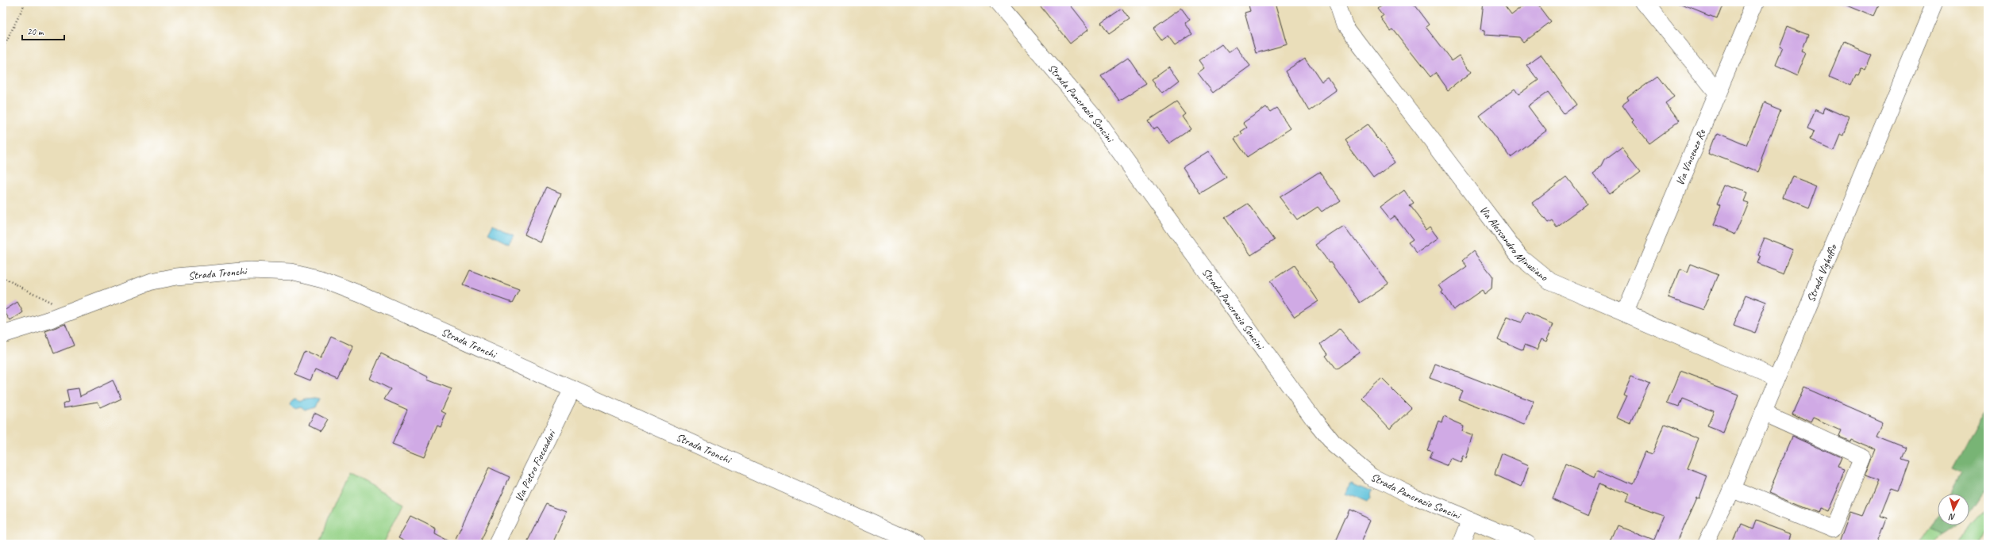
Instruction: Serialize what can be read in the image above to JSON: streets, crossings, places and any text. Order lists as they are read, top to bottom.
{
  "streets": {
    "street": [
      "Strada Pancrazio Soncini",
      "Via Vincenzo Re",
      "Via Alessandro Minuziano",
      "Strada Tronchi",
      "Strada Vigheffio",
      "Via Pietro Fioccadori"
    ]
  },
  "crossings": [
    ["Via Vincenzo Re", "Via Alessandro Minuziano"],
    ["Via Alessandro Minuziano", "Strada Vigheffio"],
    ["Strada Tronchi", "Via Pietro Fioccadori"]
  ],
  "scale_bar": "20 m",
  "north": "bottom"
}
